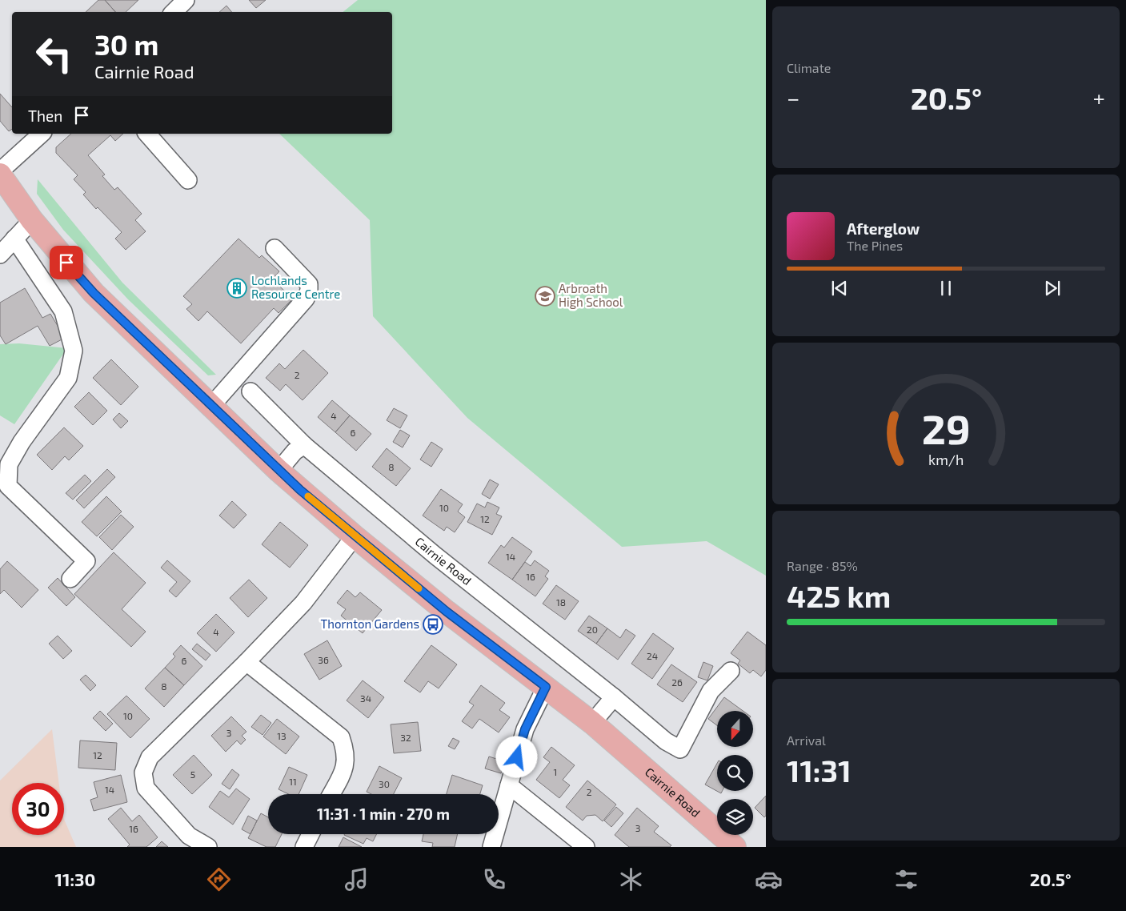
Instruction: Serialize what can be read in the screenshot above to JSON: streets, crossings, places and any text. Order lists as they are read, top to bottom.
{
  "streets": {
    "main road": ["Cairnie Road"]
  },
  "places": {
    "building": ["Lochlands Resource Centre"],
    "school or university": ["Arbroath High School"],
    "bus stop": ["Thornton Gardens"]
  },
  "house_numbers": [
    "2",
    "4",
    "6",
    "8",
    "10",
    "12",
    "14",
    "16",
    "18",
    "20",
    "4",
    "24",
    "36",
    "6",
    "26",
    "8",
    "34",
    "10",
    "3",
    "13",
    "32",
    "12",
    "1",
    "5",
    "11",
    "30",
    "14",
    "2",
    "3",
    "16"
  ],
  "north": "bottom",
  "page": {
    "tile": [
      "Climate",
      ["Range · 85%", "425 km"],
      ["Arrival", "11:31"]
    ],
    "turn": ["30 m", "Cairnie Road"],
    "heat": ["−", "20.5°", "+"],
    "then": "Then",
    "song": ["Afterglow", "The Pines"],
    "limit": "30",
    "trip": "11:31 · 1 min · 270 m",
    "tabs": ["11:30", "20.5°"],
    "gauge": ["29", "km/h"]
  }
}
